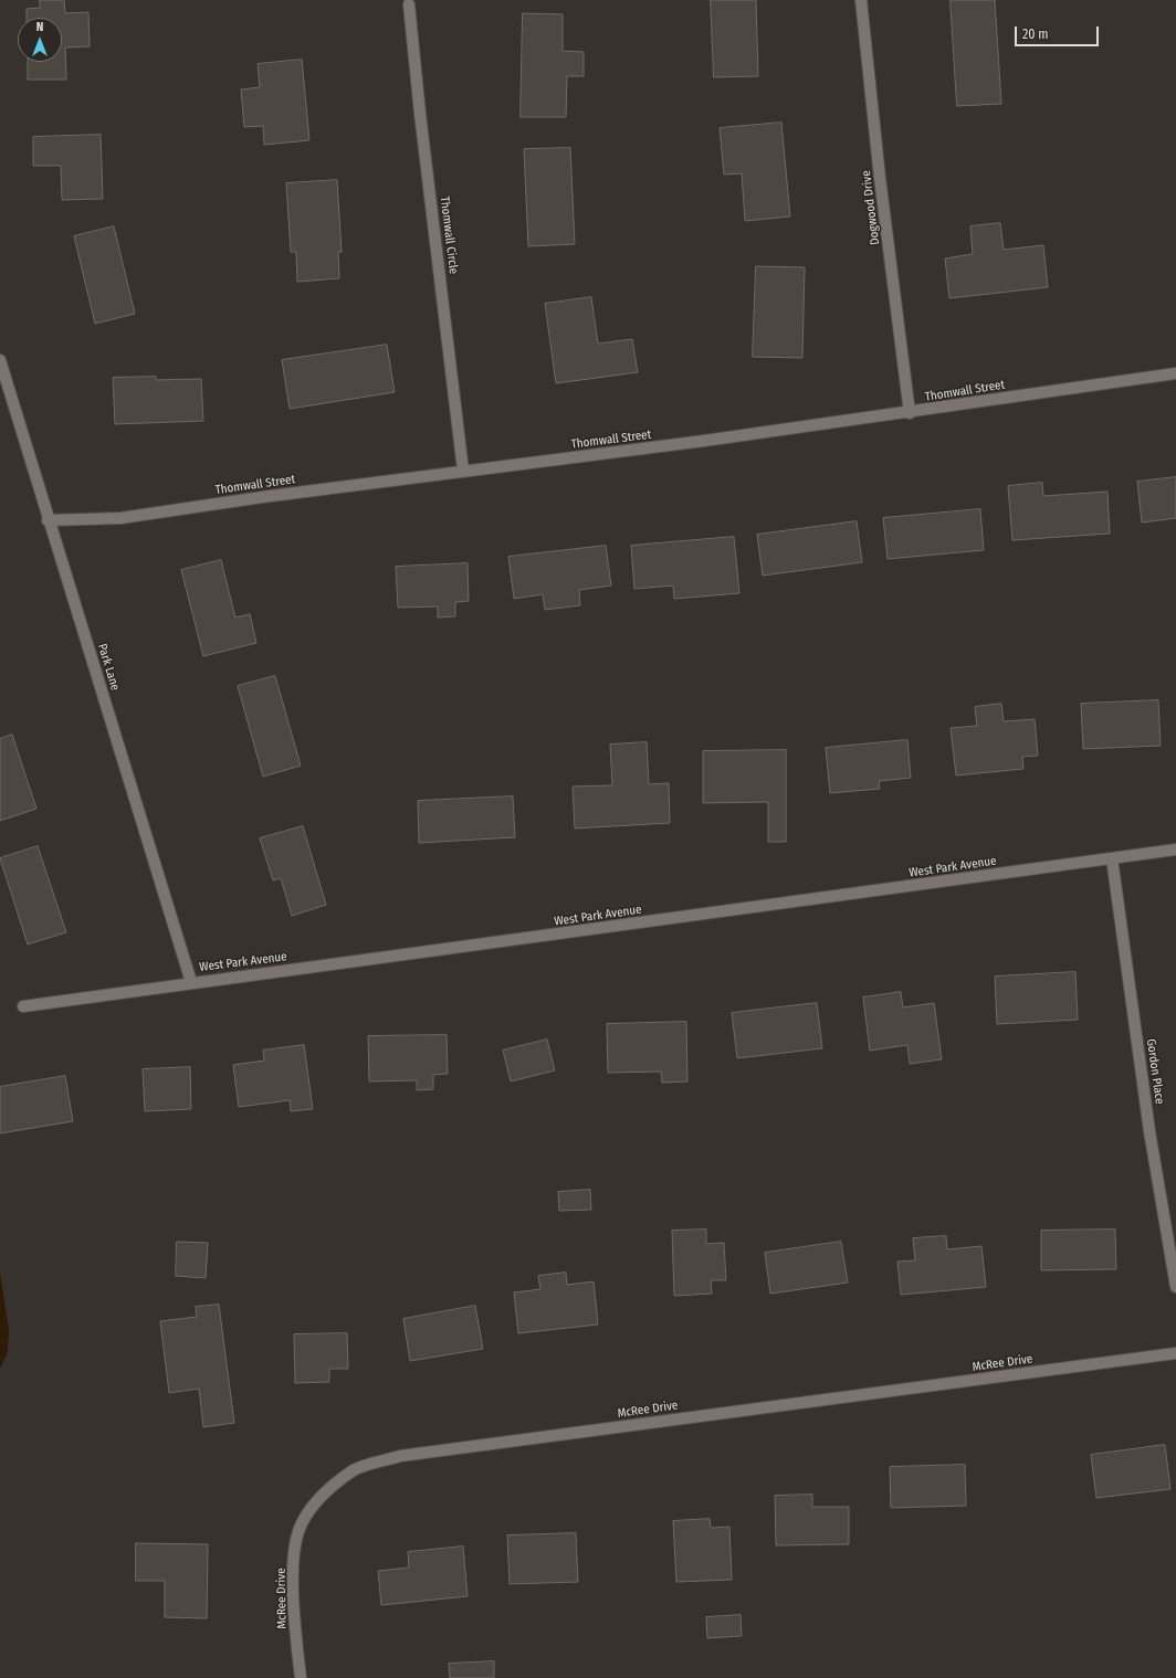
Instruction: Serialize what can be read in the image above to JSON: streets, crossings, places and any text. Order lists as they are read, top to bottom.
{
  "streets": {
    "street": [
      "Dogwood Drive",
      "Thomwall Circle",
      "Thomwall Street",
      "Park Lane",
      "West Park Avenue",
      "Gordon Place",
      "McRee Drive"
    ]
  },
  "crossings": [
    ["Dogwood Drive", "Thomwall Street"],
    ["Thomwall Circle", "Thomwall Street"],
    ["Thomwall Street", "Park Lane"],
    ["Park Lane", "West Park Avenue"],
    ["West Park Avenue", "Gordon Place"]
  ],
  "scale_bar": "20 m",
  "north": "top"
}
